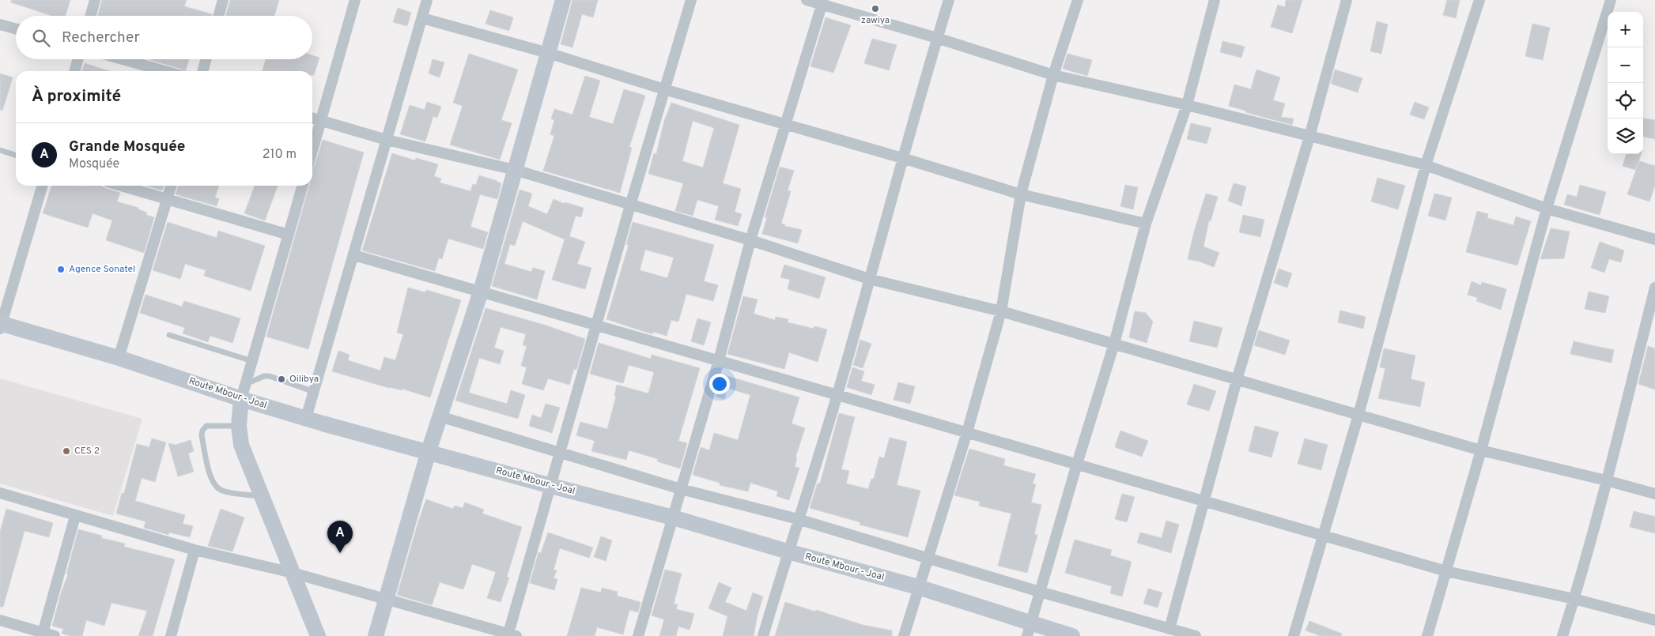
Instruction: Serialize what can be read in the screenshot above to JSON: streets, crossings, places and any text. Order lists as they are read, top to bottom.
{
  "streets": {
    "main road": ["Route Mbour - Joal"]
  },
  "places": [
    "zawiya",
    "Agence Sonatel",
    "Oilibya",
    "CES 2"
  ],
  "page": {
    "map_buttons": ["+", "−"],
    "search": "Rechercher",
    "heading": "À proximité",
    "list": [
      {
        "mark": "A",
        "name": "Grande Mosquée",
        "note": "Mosquée",
        "value": "210 m"
      }
    ],
    "pins": "A"
  }
}
